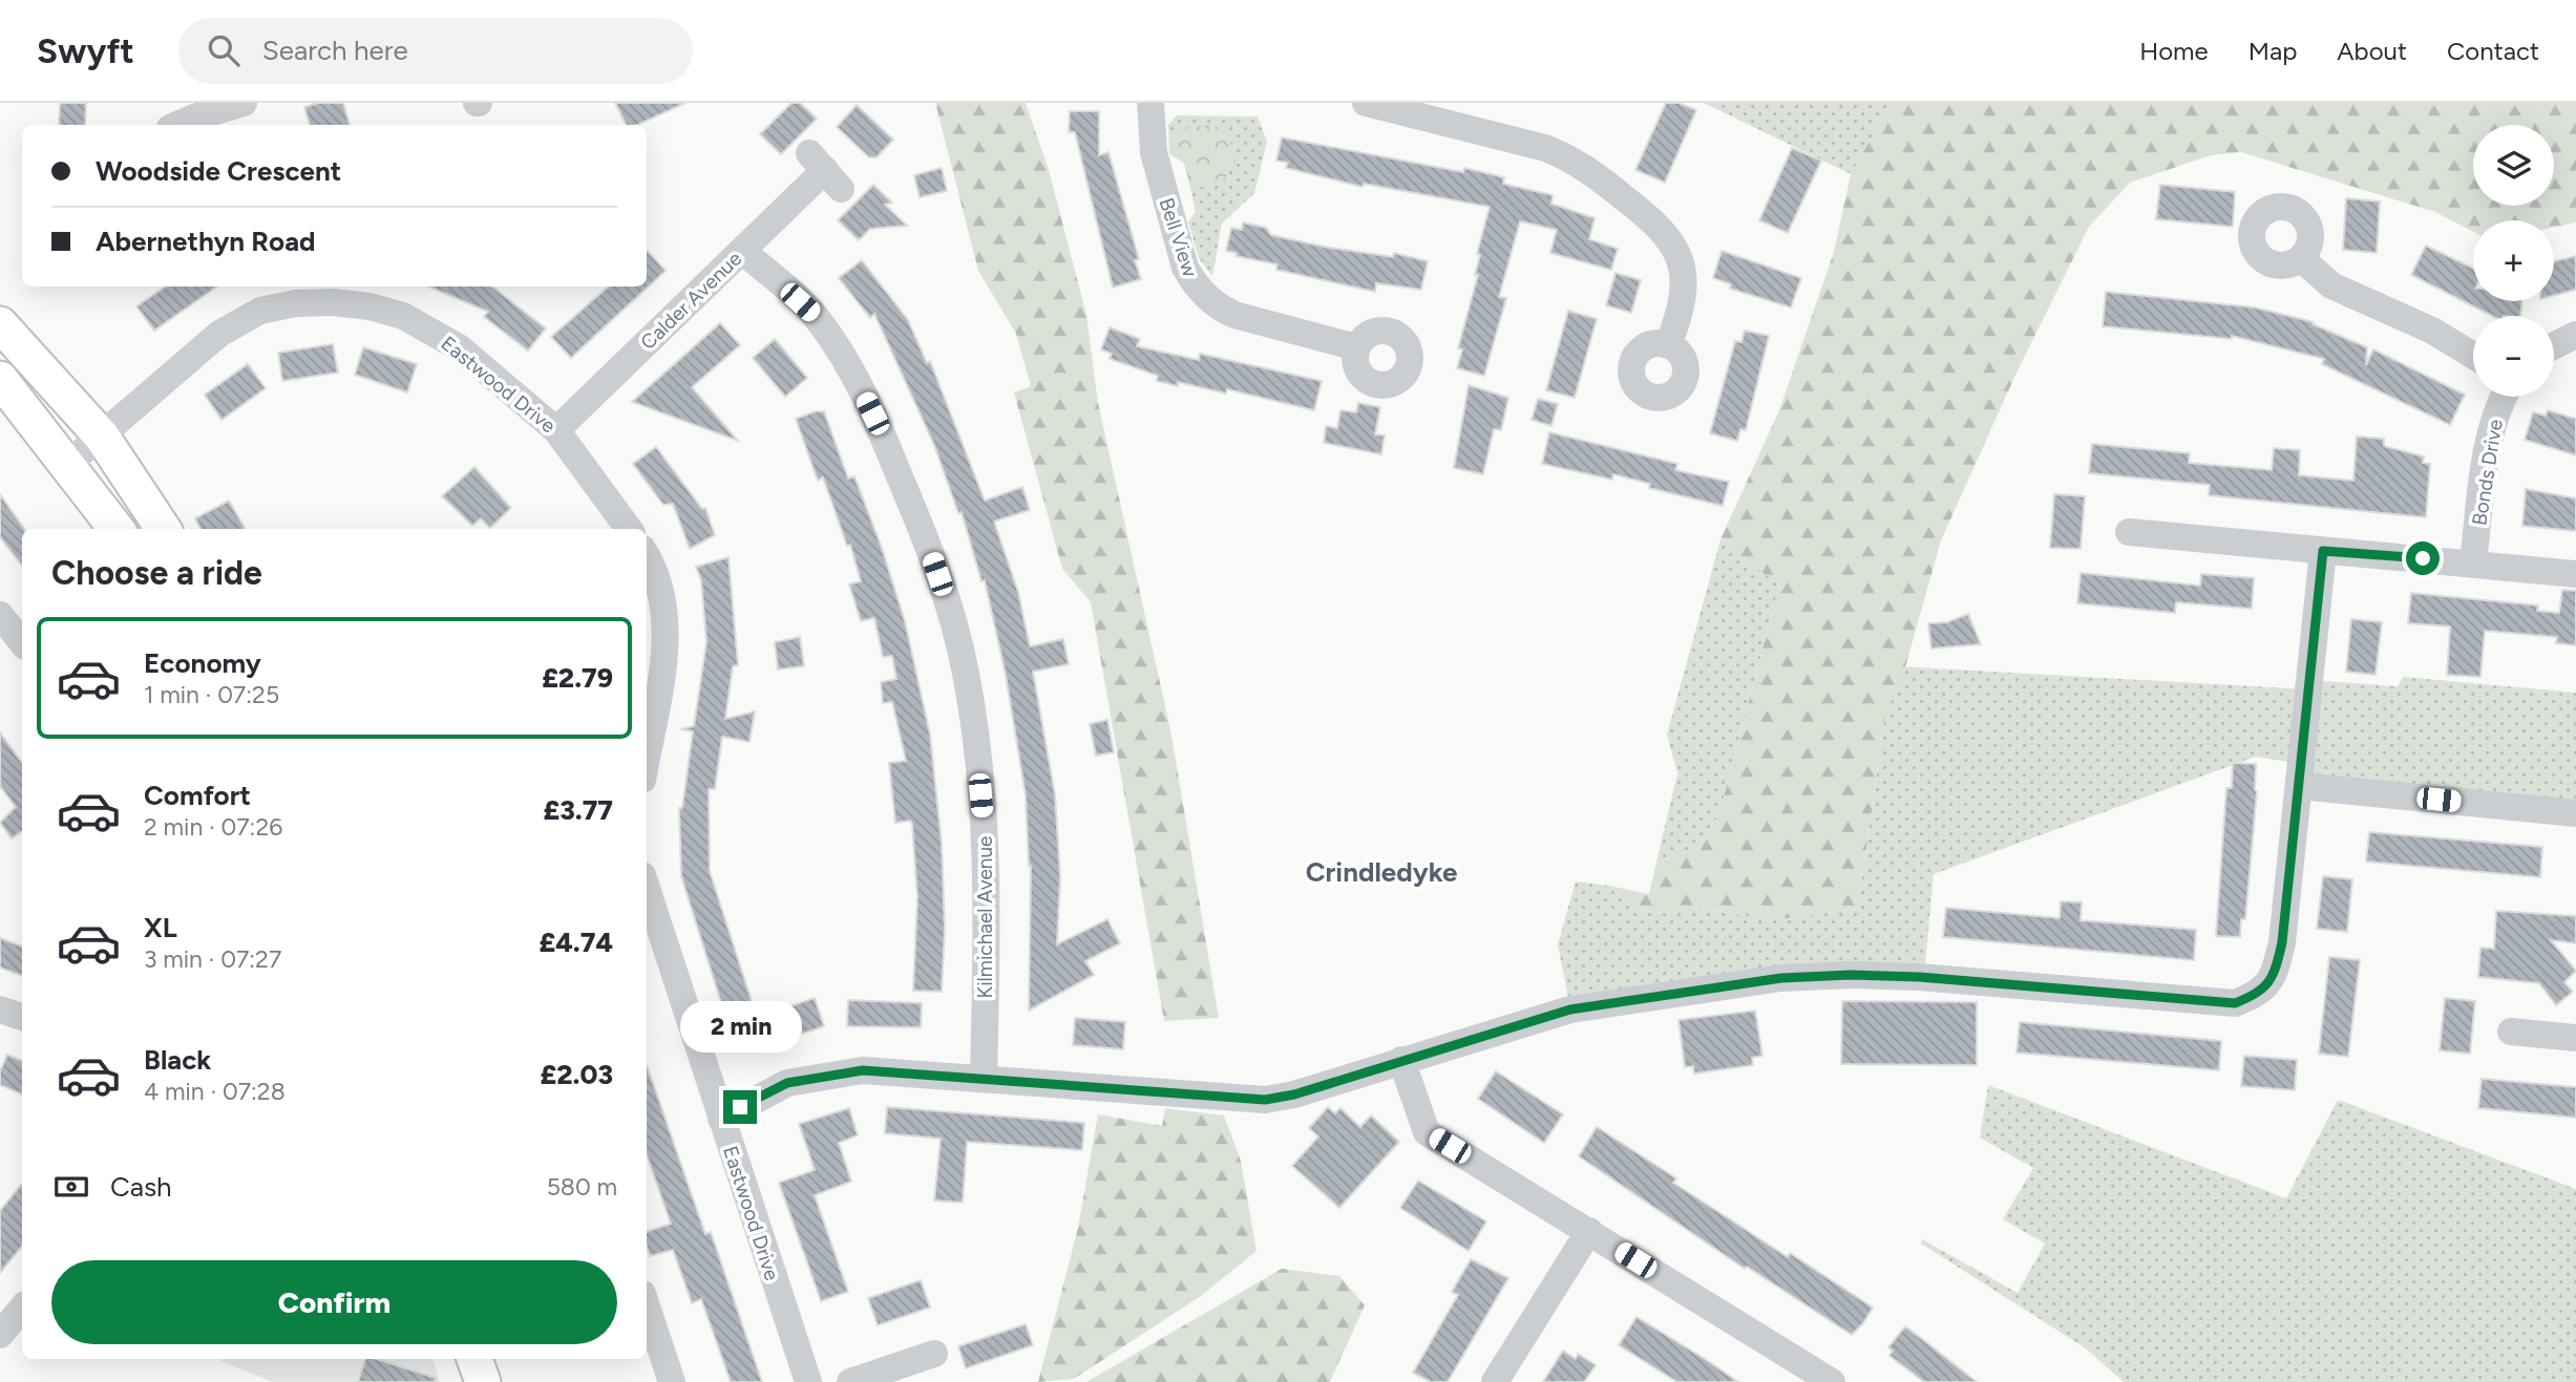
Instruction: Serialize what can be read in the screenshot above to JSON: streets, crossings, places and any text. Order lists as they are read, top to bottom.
{
  "streets": {
    "street": [
      "Bell View",
      "Calder Avenue",
      "Eastwood Drive",
      "Bonds Drive",
      "Kilmichael Avenue"
    ]
  },
  "crossings": [
    ["Calder Avenue", "Eastwood Drive"],
    ["Calder Avenue", "Kilmichael Avenue"]
  ],
  "districts": ["Crindledyke"],
  "page": {
    "header": "Swyft",
    "search": "Search here",
    "nav": [
      "Home",
      "Map",
      "About",
      "Contact"
    ],
    "map_buttons": ["+", "−"],
    "banner": ["Woodside Crescent", "Abernethyn Road"],
    "heading": "Choose a ride",
    "list": [
      {
        "name": "Economy",
        "note": "1 min · 07:25",
        "value": "£2.79"
      },
      {
        "name": "Comfort",
        "note": "2 min · 07:26",
        "value": "£3.77"
      },
      {
        "name": "XL",
        "note": "3 min · 07:27",
        "value": "£4.74"
      },
      {
        "name": "Black",
        "note": "4 min · 07:28",
        "value": "£2.03"
      }
    ],
    "bubble": "2 min",
    "pay": ["Cash", "580 m"],
    "buttons": "Confirm"
  }
}
